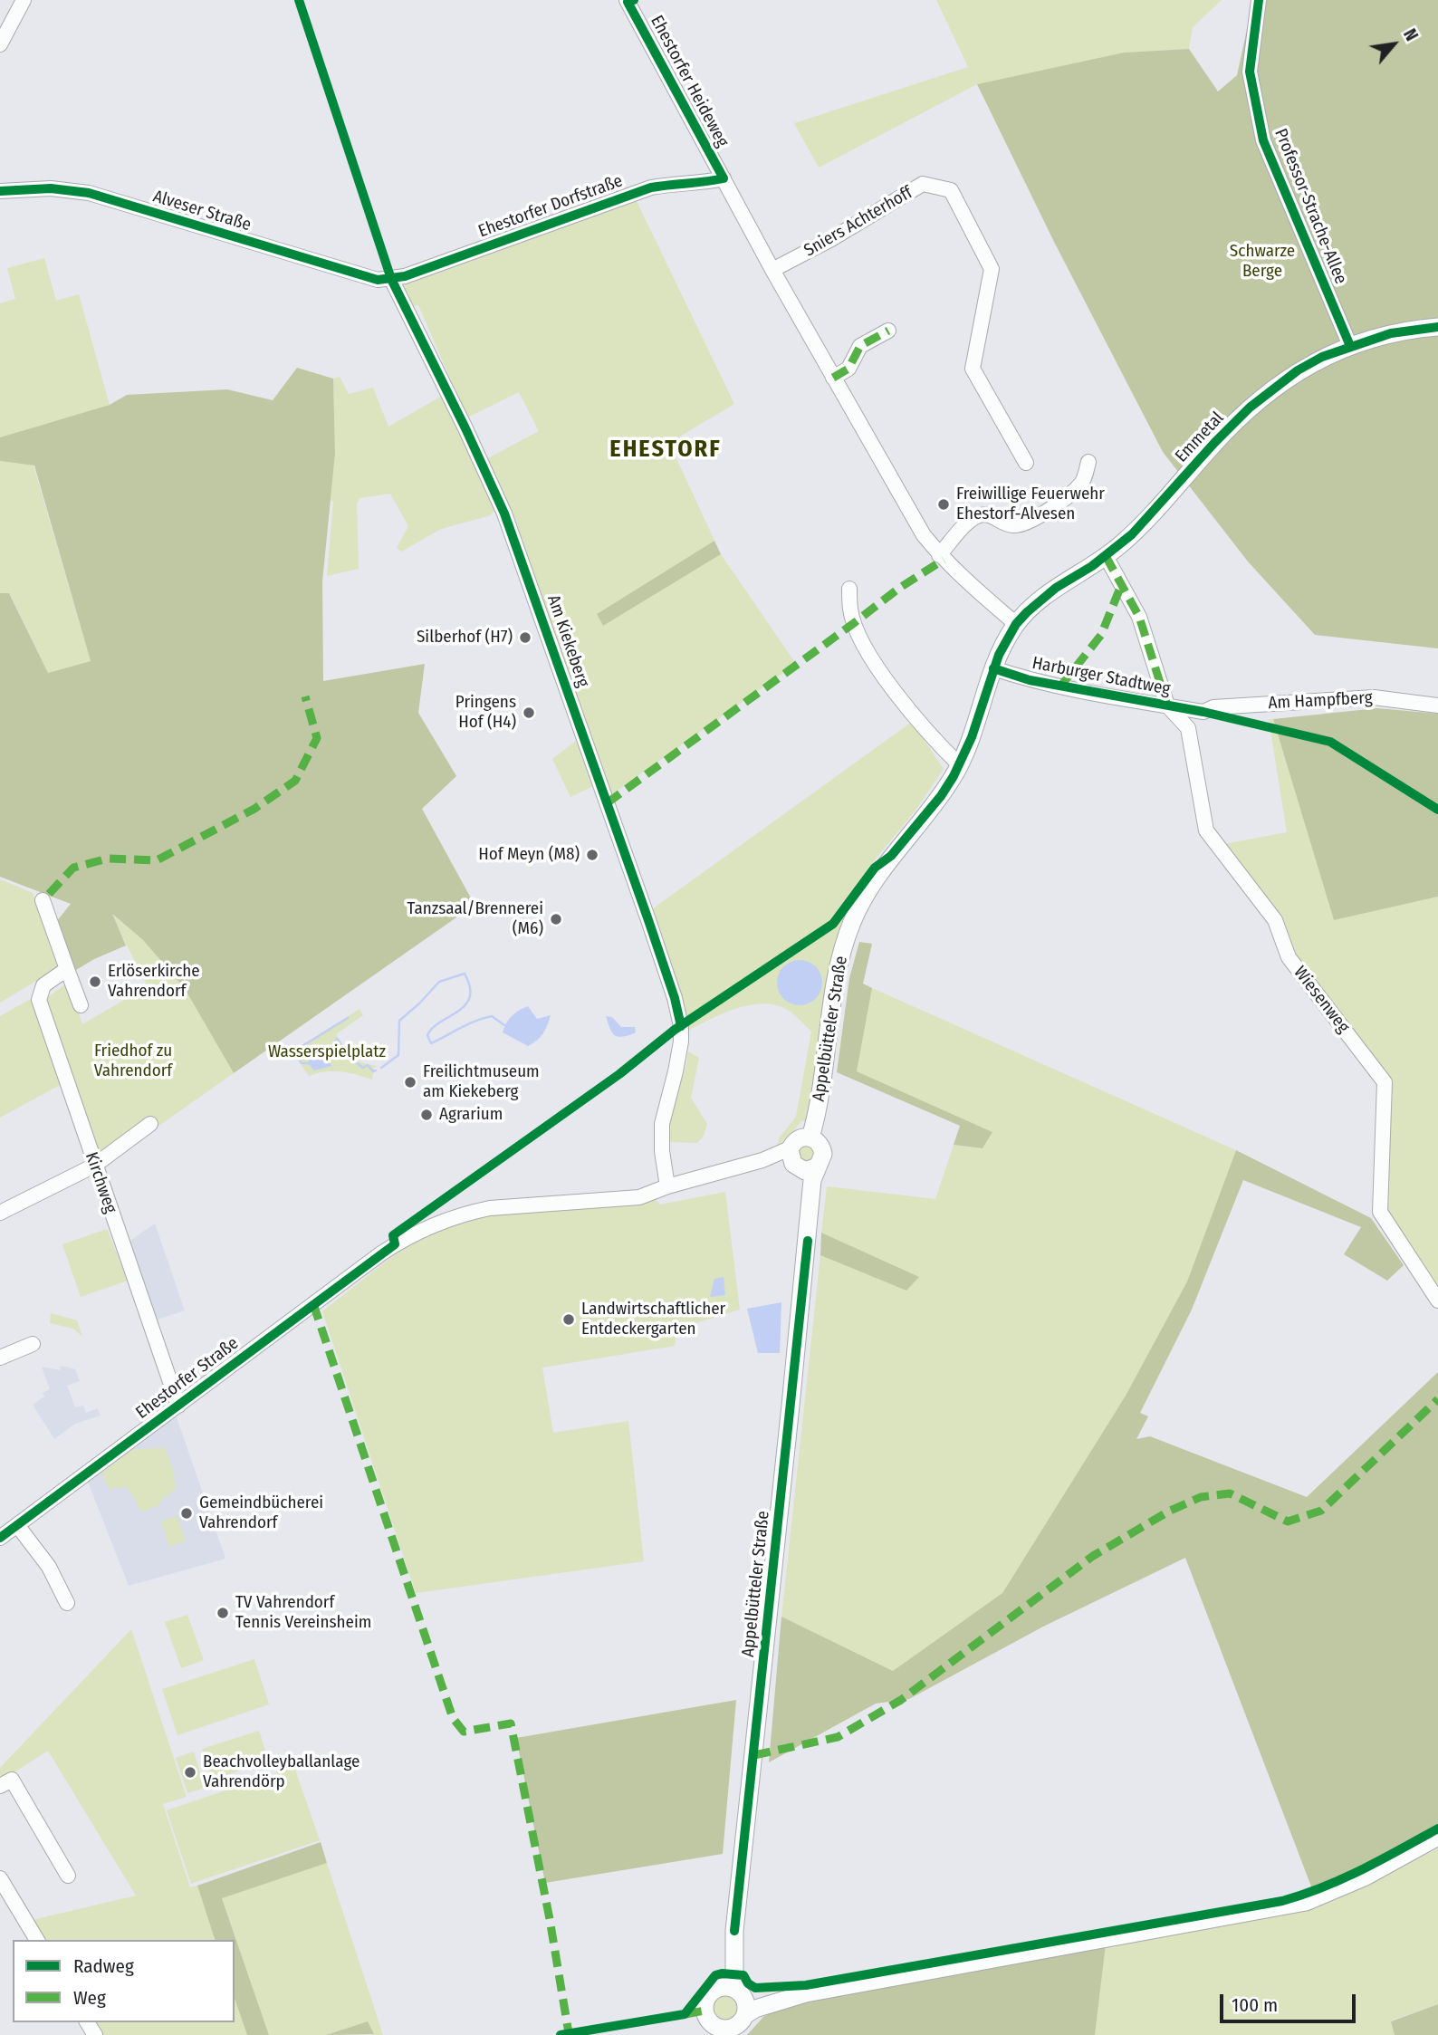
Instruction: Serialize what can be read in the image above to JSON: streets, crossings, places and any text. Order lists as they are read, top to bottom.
{
  "streets": {
    "main road": ["Emmetal", "Appelbütteler Straße"],
    "street": [
      "Ehestorfer Heideweg",
      "Ehestorfer Dorfstraße",
      "Professor-Strache-Allee",
      "Alveser Straße",
      "Sniers Achterhoff",
      "Am Kiekeberg",
      "Harburger Stadtweg",
      "Am Hampfberg",
      "Wiesenweg",
      "Kirchweg",
      "Ehestorfer Straße"
    ]
  },
  "crossings": [
    ["Ehestorfer Heideweg", "Ehestorfer Dorfstraße"],
    ["Ehestorfer Dorfstraße", "Alveser Straße"],
    ["Ehestorfer Dorfstraße", "Am Kiekeberg"],
    ["Professor-Strache-Allee", "Emmetal"],
    ["Alveser Straße", "Am Kiekeberg"],
    ["Emmetal", "Appelbütteler Straße"],
    ["Am Kiekeberg", "Ehestorfer Straße"],
    ["Harburger Stadtweg", "Am Hampfberg"],
    ["Harburger Stadtweg", "Wiesenweg"],
    ["Harburger Stadtweg", "Appelbütteler Straße"],
    ["Appelbütteler Straße", "Ehestorfer Straße"],
    ["Kirchweg", "Ehestorfer Straße"]
  ],
  "districts": ["EHESTORF"],
  "parks": ["Schwarze Berge", "Friedhof zu Vahrendorf", "Wasserspielplatz"],
  "places": [
    "Freiwillige Feuerwehr Ehestorf-Alvesen",
    "Silberhof (H7)",
    "Pringens Hof (H4)",
    "Hof Meyn (M8)",
    "Tanzsaal/Brennerei (M6)",
    "Erlöserkirche Vahrendorf",
    "Freilichtmuseum am Kiekeberg",
    "Agrarium",
    "Landwirtschaftlicher Entdeckergarten",
    "Gemeindbücherei Vahrendorf",
    "TV Vahrendorf Tennis Vereinsheim",
    "Beachvolleyballanlage Vahrendörp"
  ],
  "legend": ["Radweg", "Weg"],
  "scale_bar": "100 m",
  "north": "top right"
}
